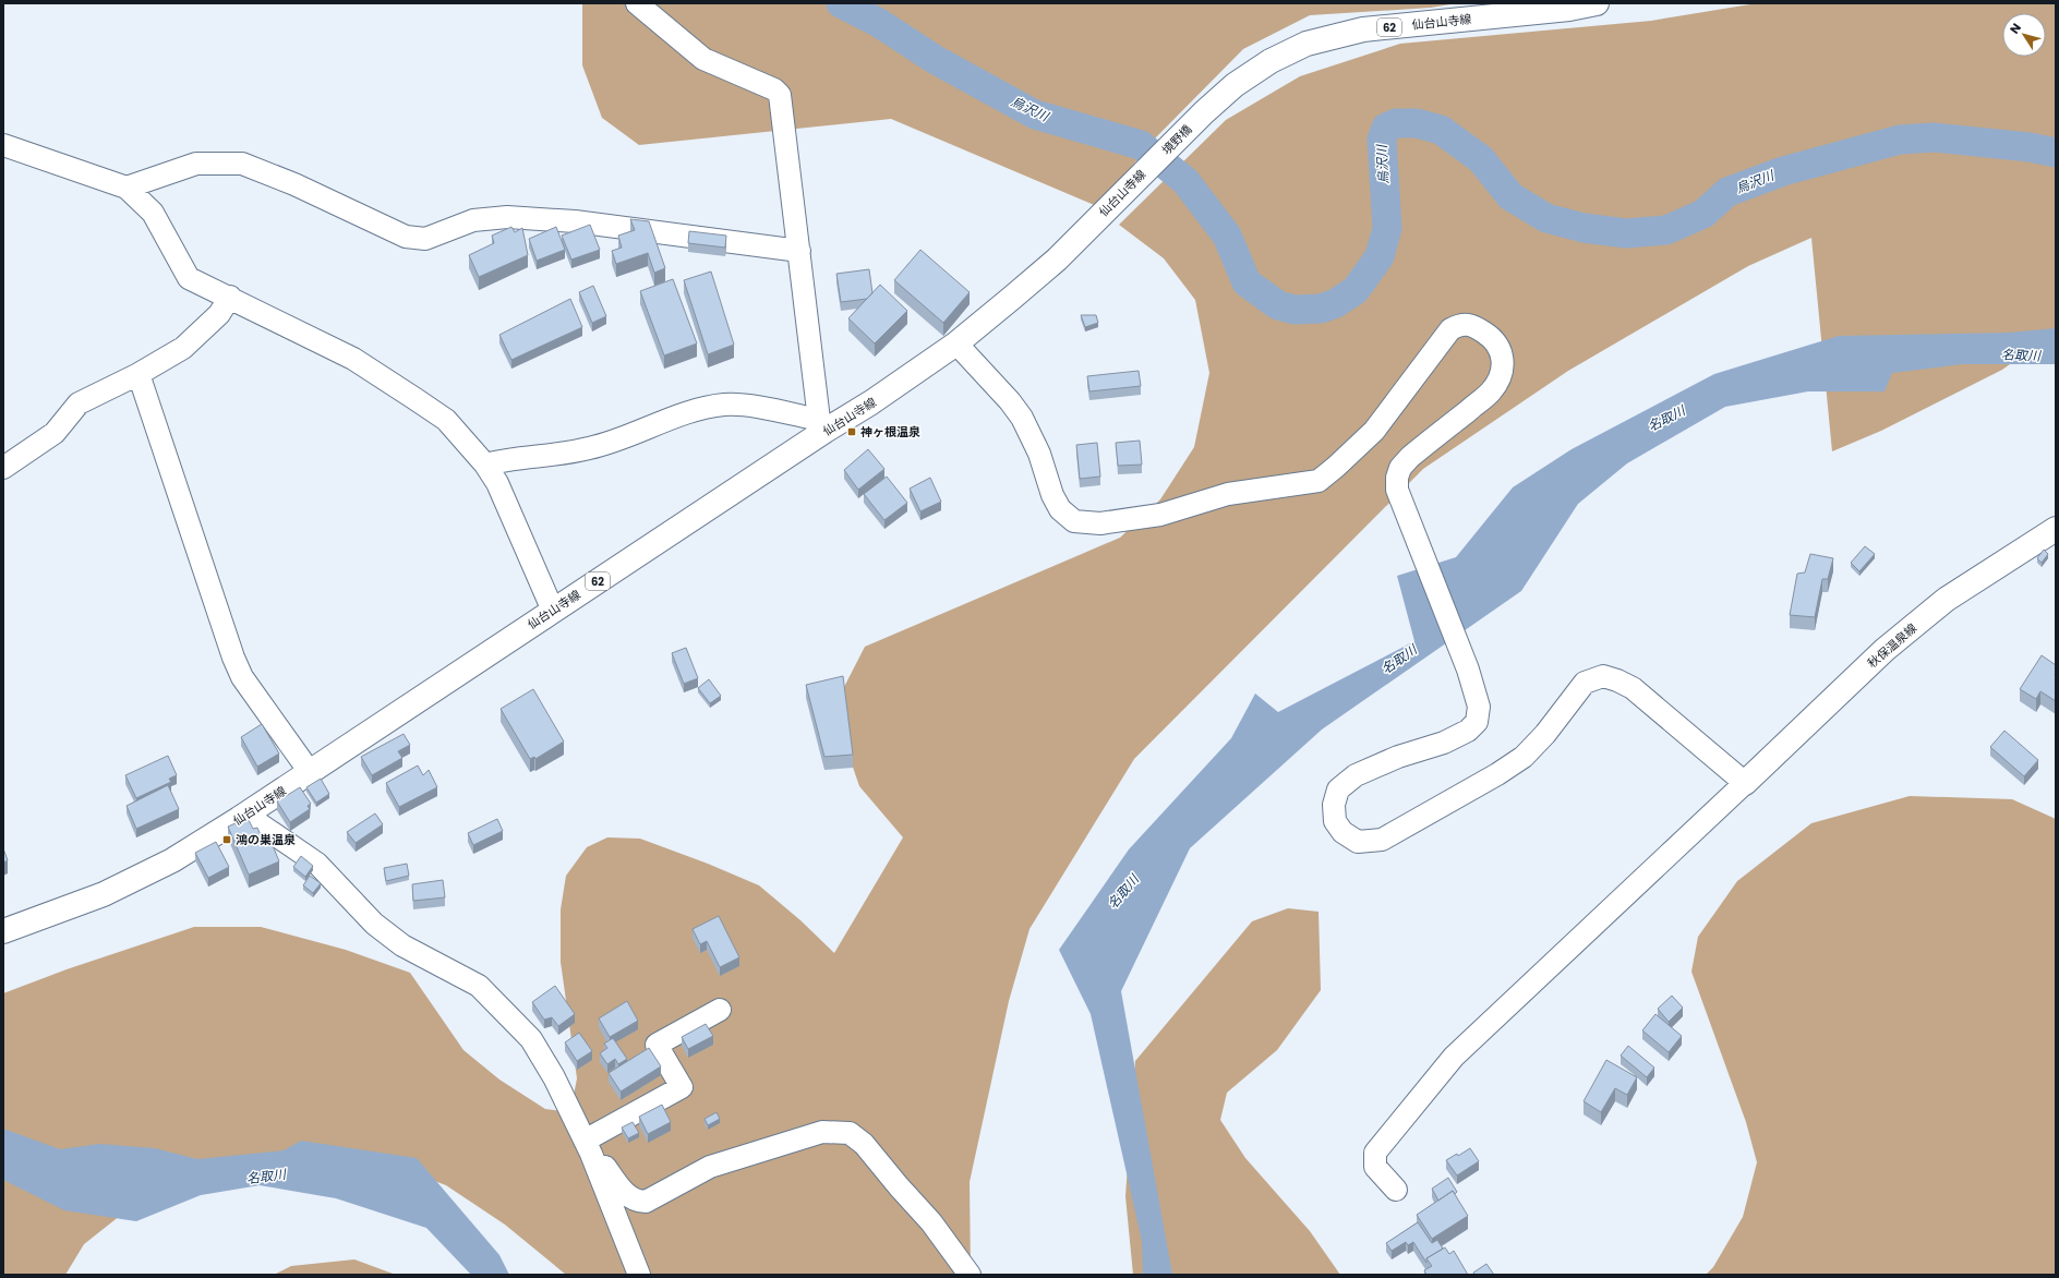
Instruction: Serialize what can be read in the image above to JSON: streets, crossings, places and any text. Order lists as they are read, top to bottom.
{
  "streets": {
    "main road": [
      "仙台山寺線",
      "62",
      "境野橋",
      "秋保温泉線"
    ]
  },
  "crossings": [
    ["仙台山寺線", "境野橋"]
  ],
  "water": ["烏沢川", "名取川"],
  "places": {
    "transit": ["神ヶ根温泉", "鴻の巣温泉"]
  },
  "north": "top left"
}
